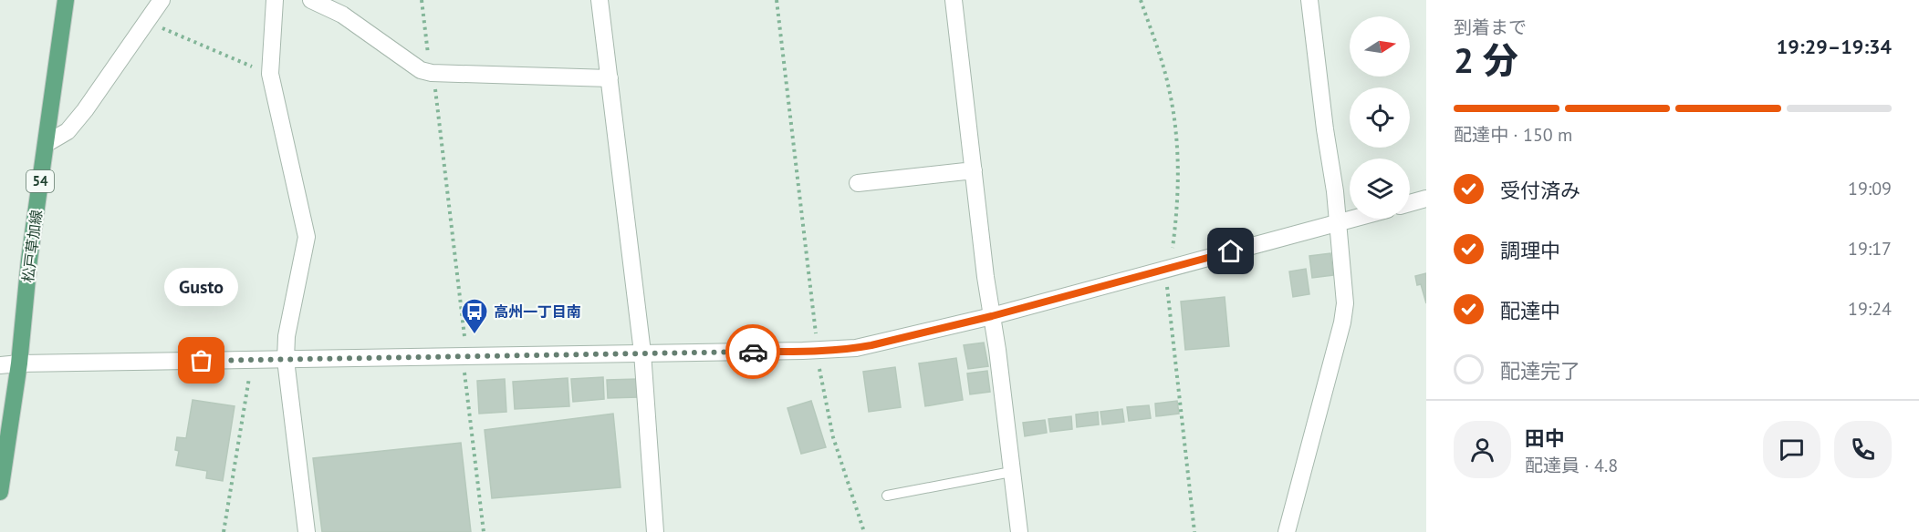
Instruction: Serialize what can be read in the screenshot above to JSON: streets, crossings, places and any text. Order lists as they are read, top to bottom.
{
  "streets": {
    "main road": ["54", "松戸草加線"]
  },
  "places": {
    "bus stop": ["高州一丁目南"],
    "other": ["Gusto"]
  },
  "north": "right",
  "page": {
    "heading": ["2 分", "到着まで", "19:29–19:34"],
    "panel": ["田中", "配達員 · 4.8"],
    "bar": "配達中 · 150 m",
    "list": [
      ["受付済み", "19:09"],
      ["調理中", "19:17"],
      ["配達中", "19:24"],
      "配達完了"
    ],
    "bubble": "Gusto"
  }
}
